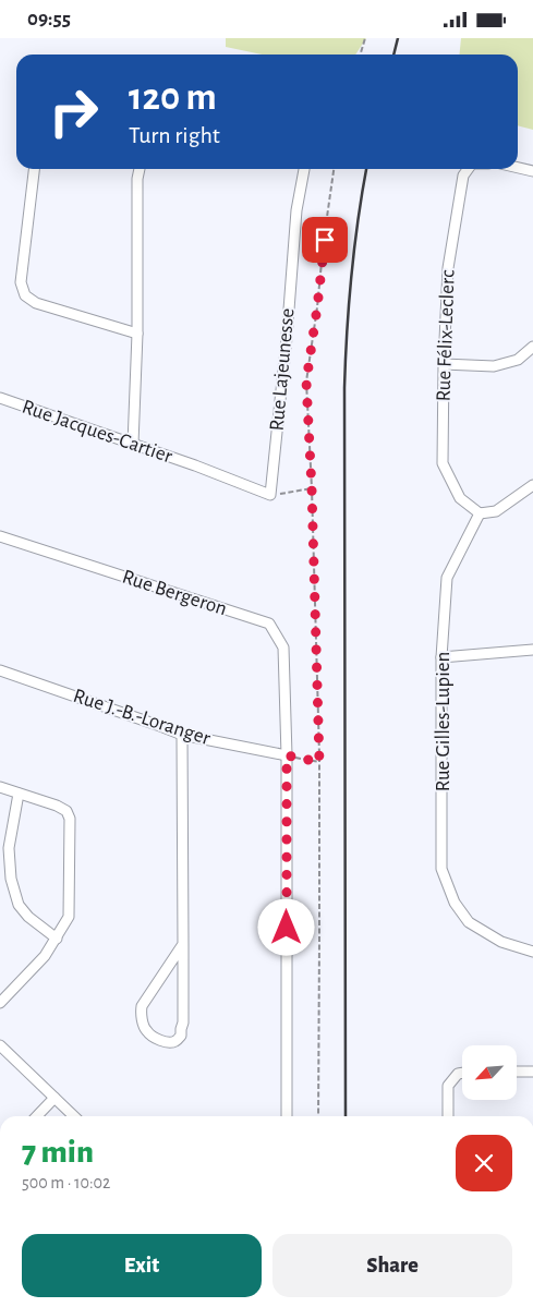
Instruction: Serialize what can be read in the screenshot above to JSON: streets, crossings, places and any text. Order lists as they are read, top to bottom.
{
  "streets": {
    "street": [
      "Rue Félix-Leclerc",
      "Rue Lajeunesse",
      "Rue Jacques-Cartier",
      "Rue Bergeron",
      "Rue J.-B.-Loranger",
      "Rue Gilles-Lupien"
    ]
  },
  "crossings": [
    ["Rue Félix-Leclerc", "Rue Gilles-Lupien"],
    ["Rue Lajeunesse", "Rue Jacques-Cartier"],
    ["Rue Bergeron", "Rue J.-B.-Loranger"]
  ],
  "north": "bottom left",
  "page": {
    "status": "09:55",
    "turn": ["120 m", "Turn right"],
    "heading": ["7 min", "500 m · 10:02"],
    "buttons": ["Exit", "Share"]
  }
}
